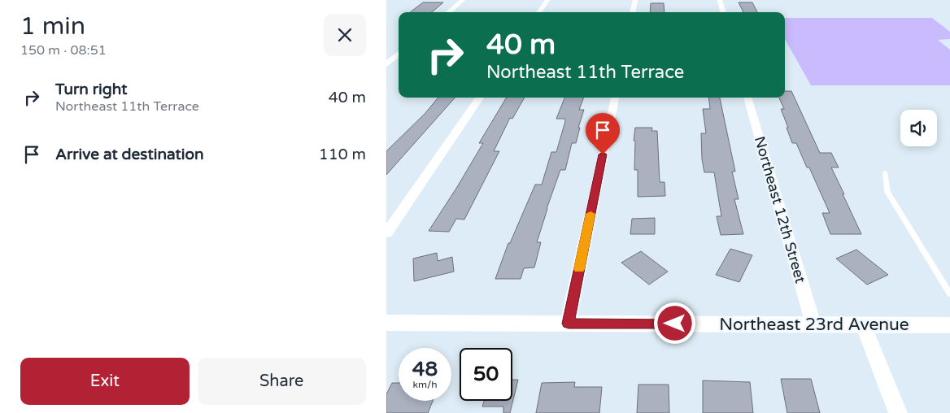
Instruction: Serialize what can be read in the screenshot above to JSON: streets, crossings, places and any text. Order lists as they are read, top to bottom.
{
  "streets": {
    "main road": ["Northeast 23rd Avenue"],
    "street": ["Northeast 12th Street"]
  },
  "crossings": [
    ["Northeast 12th Street", "Northeast 23rd Avenue"]
  ],
  "page": {
    "heading": ["1 min", "150 m · 08:51"],
    "turn": ["40 m", "Northeast 11th Terrace"],
    "list": [
      {
        "name": "Turn right",
        "note": "Northeast 11th Terrace",
        "value": "40 m"
      },
      {
        "name": "Arrive at destination",
        "value": "110 m"
      }
    ],
    "speed": "48 km/h",
    "limit": "50",
    "buttons": ["Exit", "Share"]
  }
}
